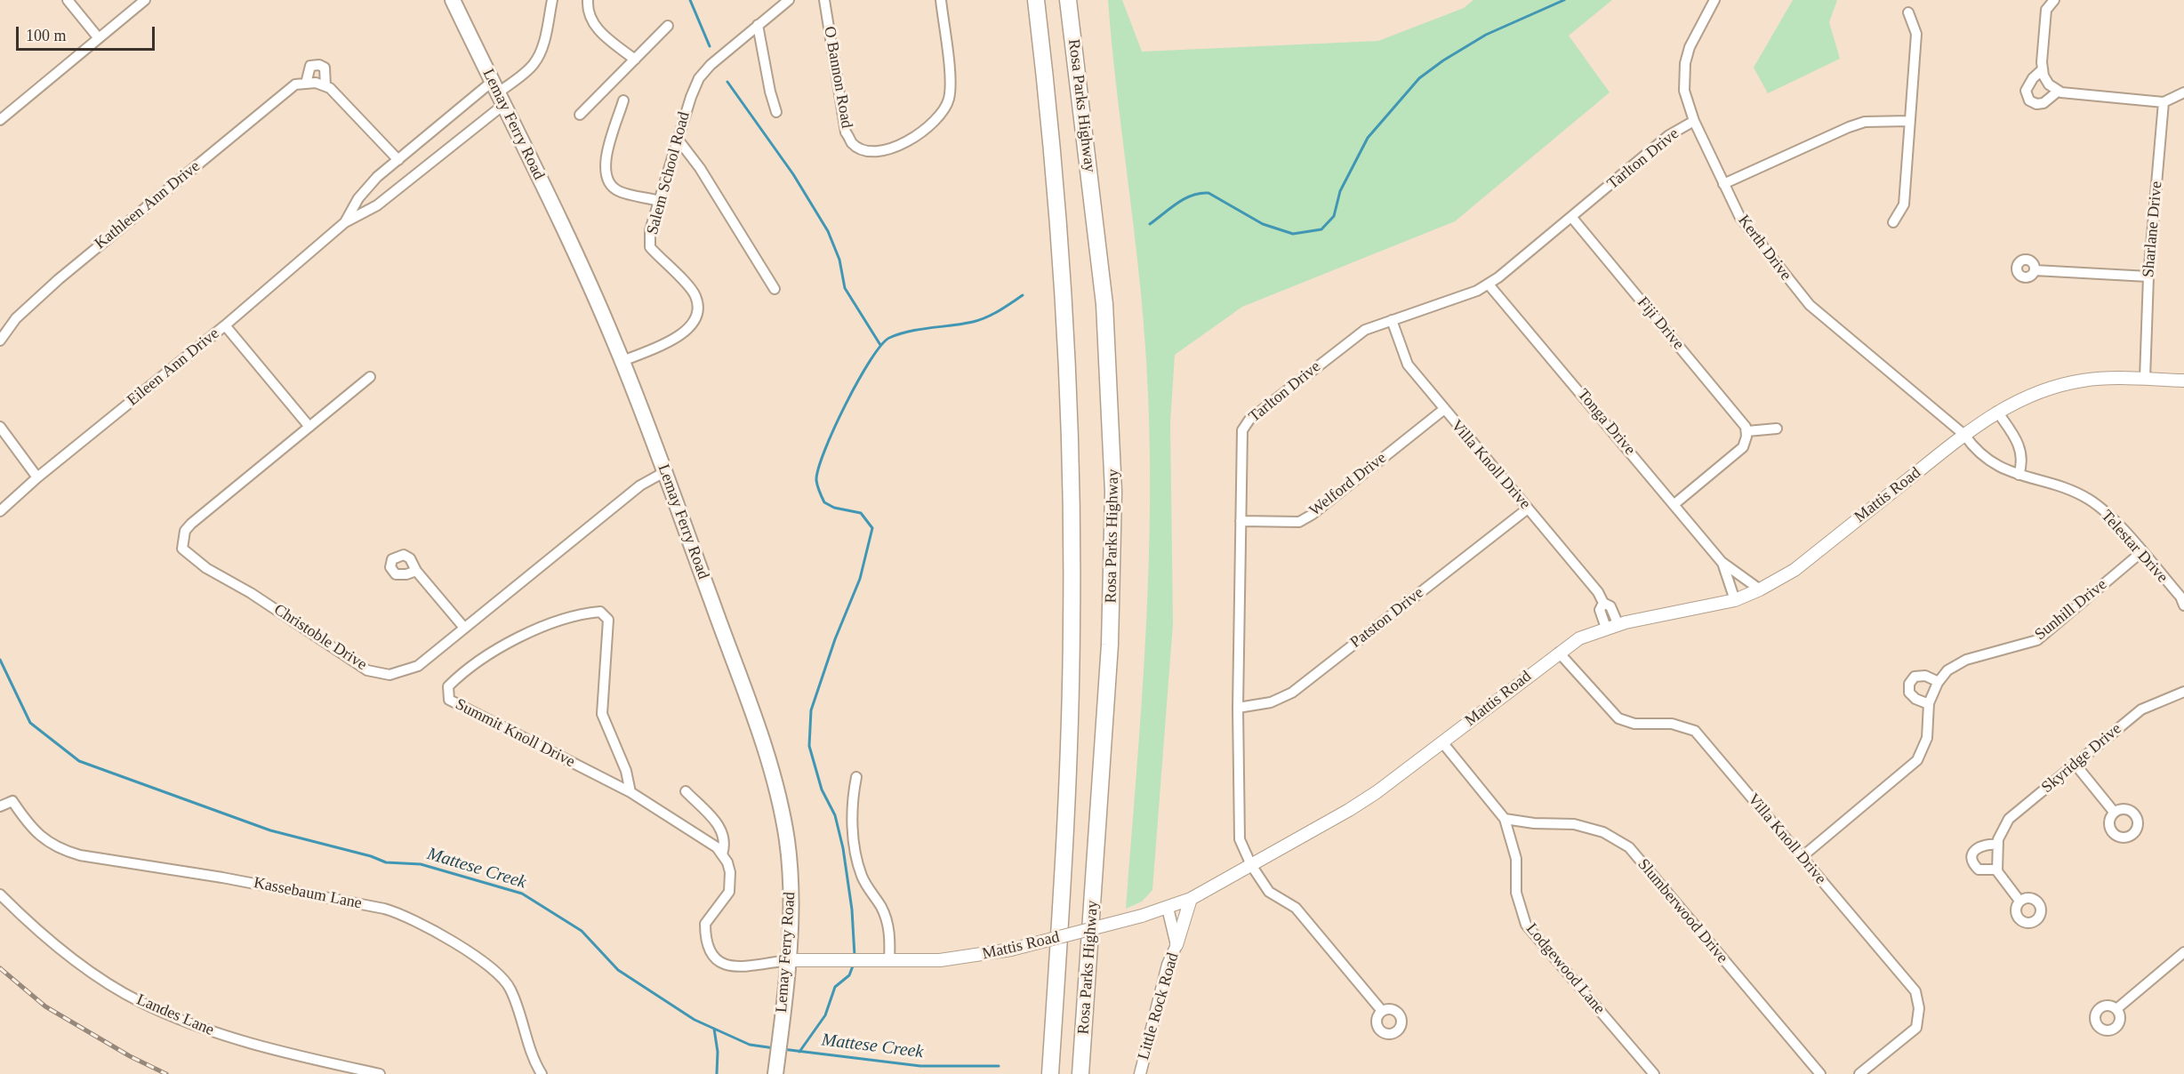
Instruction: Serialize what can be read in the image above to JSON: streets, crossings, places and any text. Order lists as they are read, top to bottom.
{
  "streets": {
    "highway": ["Rosa Parks Highway"],
    "main road": ["Lemay Ferry Road", "Mattis Road"],
    "street": [
      "O Bannon Road",
      "Tarlton Drive",
      "Salem School Road",
      "Kathleen Ann Drive",
      "Sharlane Drive",
      "Kerth Drive",
      "Fiji Drive",
      "Eileen Ann Drive",
      "Tonga Drive",
      "Villa Knoll Drive",
      "Welford Drive",
      "Telestar Drive",
      "Sunhill Drive",
      "Patston Drive",
      "Christoble Drive",
      "Summit Knoll Drive",
      "Skyridge Drive",
      "Kassebaum Lane",
      "Slumberwood Drive",
      "Lodgewood Lane",
      "Little Rock Road",
      "Landes Lane"
    ]
  },
  "crossings": [
    ["Lemay Ferry Road", "Salem School Road"],
    ["Lemay Ferry Road", "Eileen Ann Drive"],
    ["Lemay Ferry Road", "Mattis Road"],
    ["Lemay Ferry Road", "Christoble Drive"],
    ["Tarlton Drive", "Kerth Drive"],
    ["Tarlton Drive", "Fiji Drive"],
    ["Tarlton Drive", "Tonga Drive"],
    ["Tarlton Drive", "Villa Knoll Drive"],
    ["Tarlton Drive", "Welford Drive"],
    ["Tarlton Drive", "Mattis Road"],
    ["Tarlton Drive", "Patston Drive"],
    ["Kathleen Ann Drive", "Eileen Ann Drive"],
    ["Sharlane Drive", "Mattis Road"],
    ["Kerth Drive", "Mattis Road"],
    ["Kerth Drive", "Telestar Drive"],
    ["Tonga Drive", "Mattis Road"],
    ["Villa Knoll Drive", "Welford Drive"],
    ["Villa Knoll Drive", "Mattis Road"],
    ["Villa Knoll Drive", "Sunhill Drive"],
    ["Villa Knoll Drive", "Patston Drive"],
    ["Mattis Road", "Telestar Drive"],
    ["Mattis Road", "Lodgewood Lane"],
    ["Mattis Road", "Little Rock Road"],
    ["Telestar Drive", "Sunhill Drive"],
    ["Slumberwood Drive", "Lodgewood Lane"]
  ],
  "water": ["Mattese Creek"],
  "scale_bar": "100 m"
}
